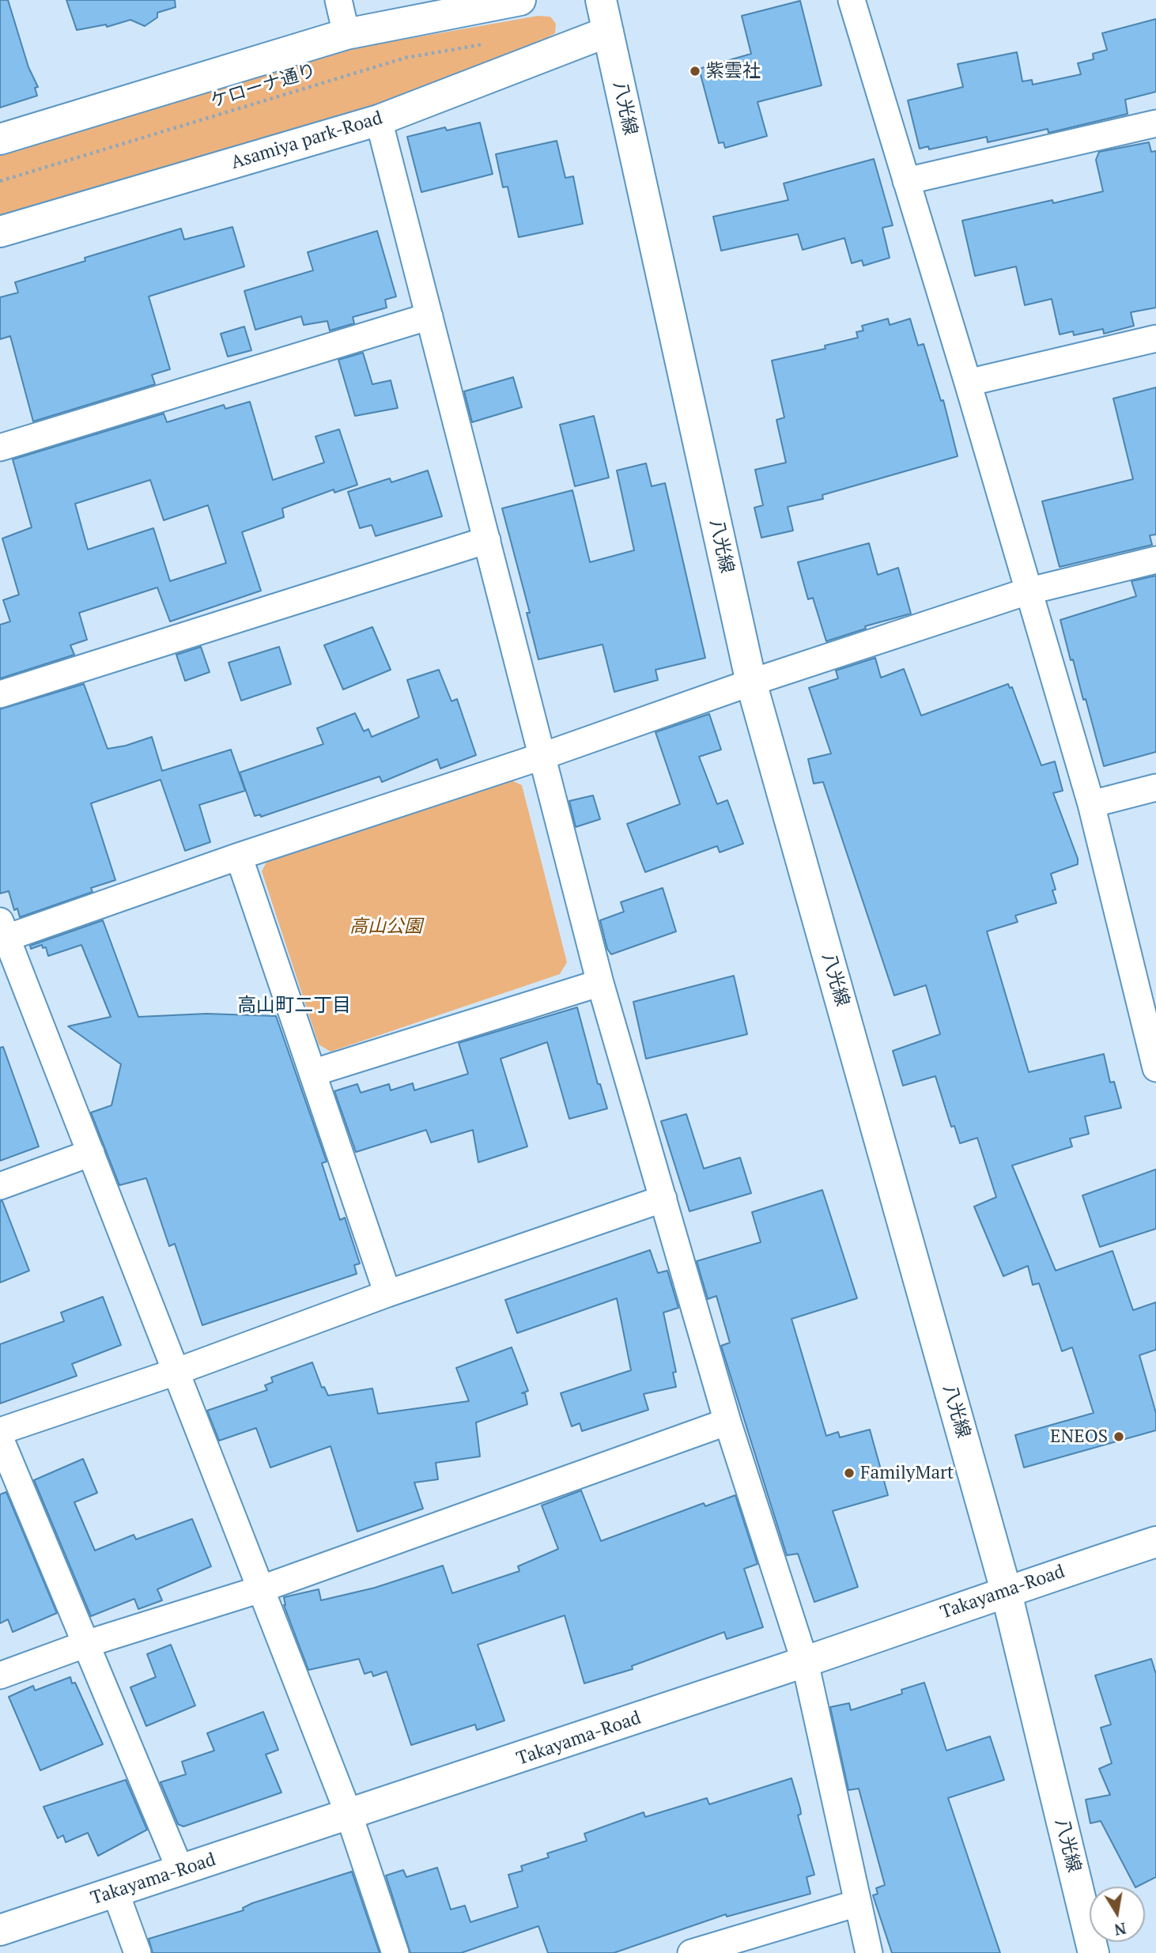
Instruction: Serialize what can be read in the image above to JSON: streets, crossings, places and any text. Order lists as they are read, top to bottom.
{
  "streets": {
    "street": ["八光線", "Asamiya park-Road", "Takayama-Road"],
    "path": ["ケローナ通り"]
  },
  "crossings": [
    ["八光線", "Asamiya park-Road"],
    ["八光線", "Takayama-Road"]
  ],
  "districts": ["高山町二丁目"],
  "parks": ["高山公園"],
  "places": ["紫雲社", "ENEOS", "FamilyMart"],
  "north": "bottom"
}
